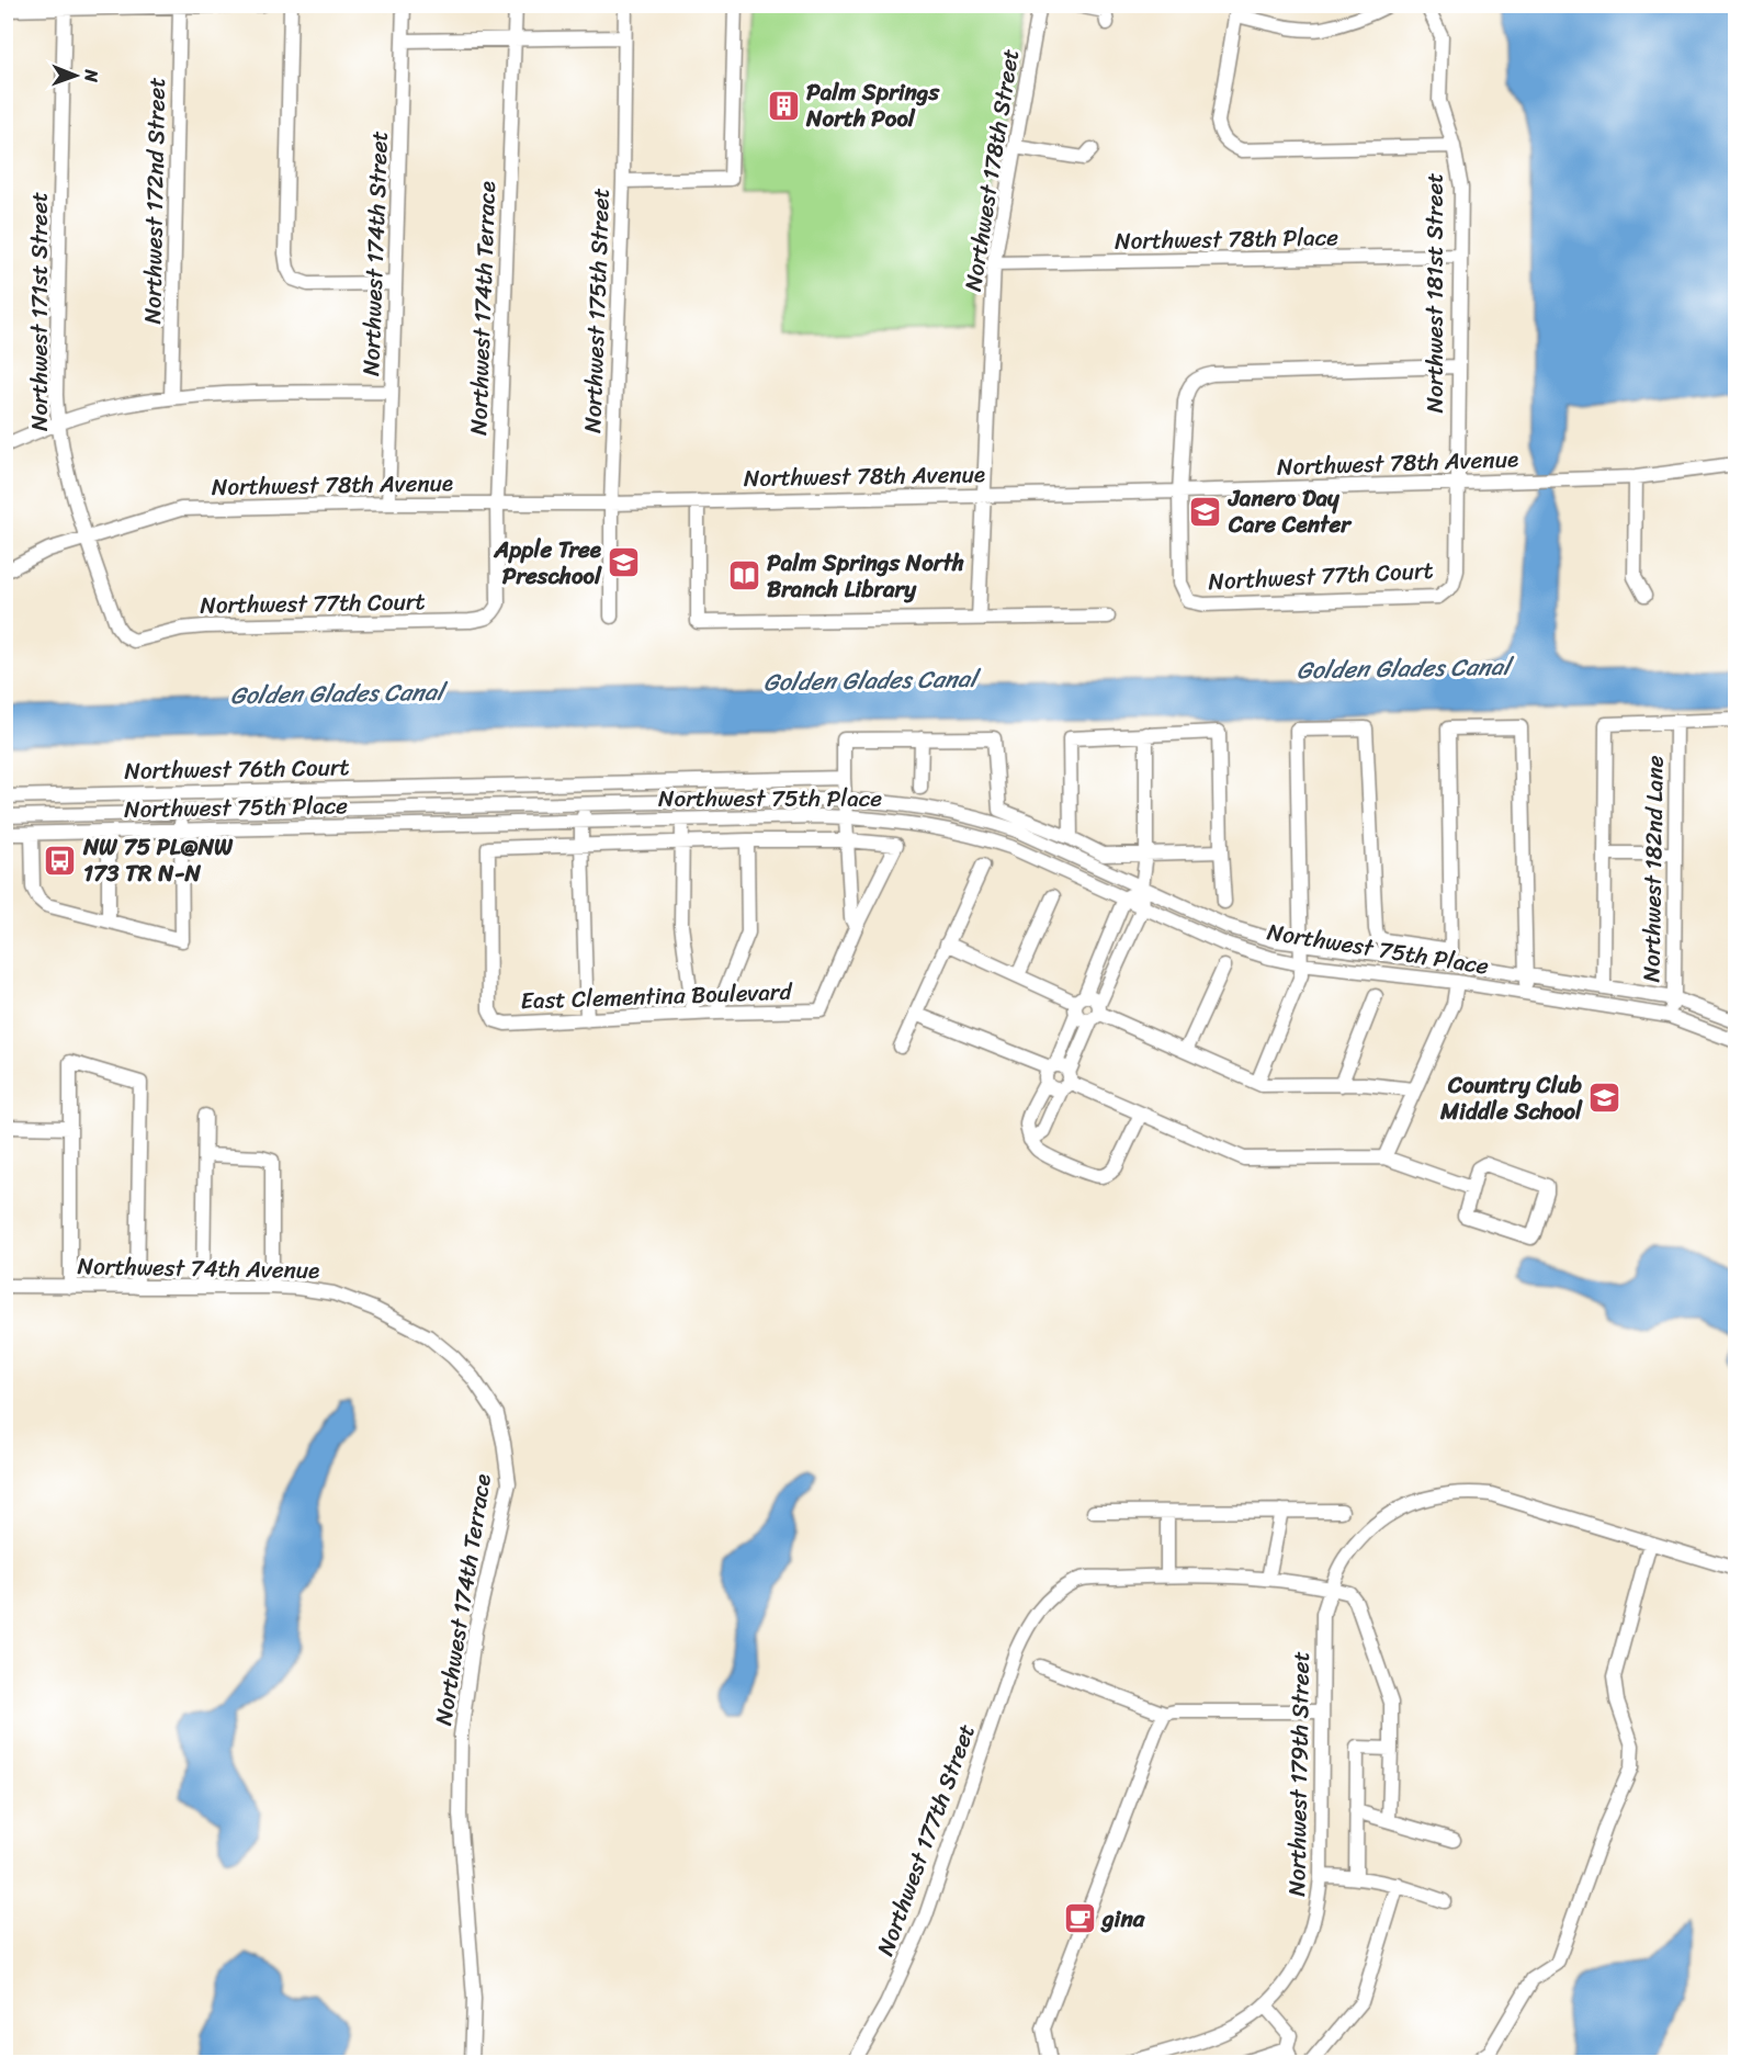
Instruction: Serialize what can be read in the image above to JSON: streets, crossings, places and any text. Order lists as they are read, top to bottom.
{
  "streets": {
    "street": [
      "Northwest 178th Street",
      "Northwest 172nd Street",
      "Northwest 78th Place",
      "Northwest 174th Street",
      "Northwest 181st Street",
      "Northwest 174th Terrace",
      "Northwest 175th Street",
      "Northwest 171st Street",
      "Northwest 78th Avenue",
      "Northwest 77th Court",
      "Northwest 76th Court",
      "Northwest 75th Place",
      "Northwest 182nd Lane",
      "East Clementina Boulevard",
      "Northwest 74th Avenue",
      "Northwest 179th Street",
      "Northwest 177th Street"
    ]
  },
  "crossings": [
    ["Northwest 178th Street", "Northwest 78th Place"],
    ["Northwest 178th Street", "Northwest 78th Avenue"],
    ["Northwest 78th Place", "Northwest 181st Street"],
    ["Northwest 174th Street", "Northwest 78th Avenue"],
    ["Northwest 181st Street", "Northwest 78th Avenue"],
    ["Northwest 181st Street", "Northwest 77th Court"],
    ["Northwest 174th Terrace", "Northwest 78th Avenue"],
    ["Northwest 174th Terrace", "Northwest 77th Court"],
    ["Northwest 174th Terrace", "Northwest 74th Avenue"],
    ["Northwest 175th Street", "Northwest 78th Avenue"],
    ["Northwest 171st Street", "Northwest 78th Avenue"],
    ["Northwest 171st Street", "Northwest 77th Court"],
    ["Northwest 78th Avenue", "Northwest 77th Court"],
    ["Northwest 75th Place", "Northwest 182nd Lane"],
    ["Northwest 179th Street", "Northwest 177th Street"]
  ],
  "water": ["Golden Glades Canal"],
  "places": {
    "building": ["Palm Springs North Pool"],
    "school or university": ["Janero Day Care Center", "Apple Tree Preschool", "Country Club Middle School"],
    "library": ["Palm Springs North Branch Library"],
    "bus stop": ["NW 75 PL@NW 173 TR N-N"],
    "cafe": ["gina"]
  },
  "north": "right"
}
